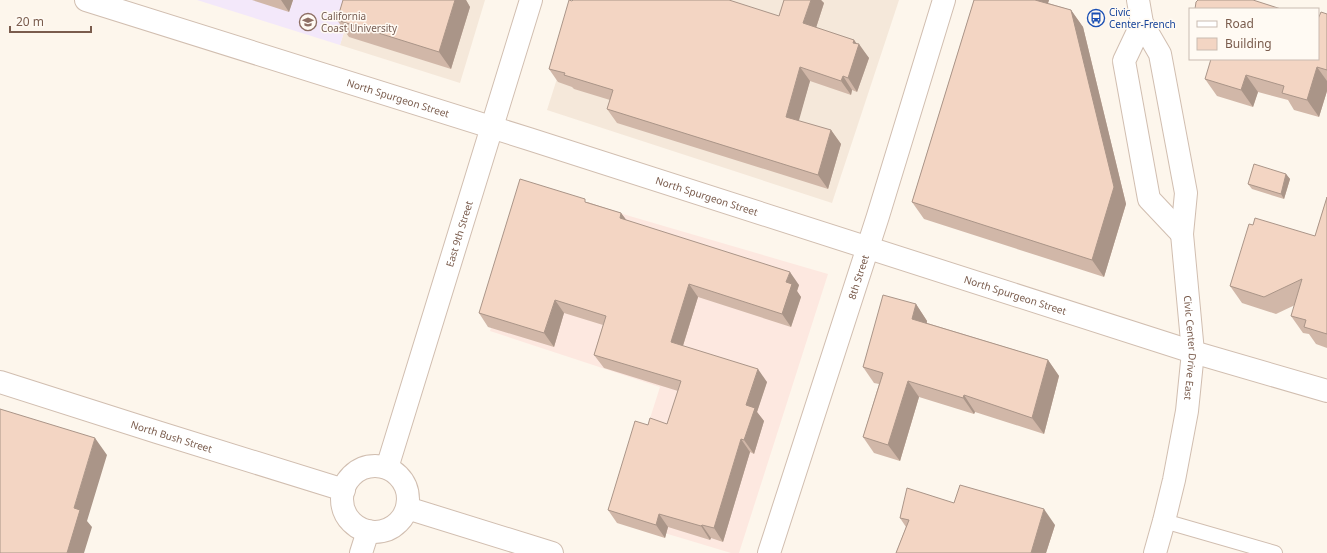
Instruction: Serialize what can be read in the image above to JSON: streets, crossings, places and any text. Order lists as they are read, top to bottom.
{
  "streets": {
    "street": [
      "North Spurgeon Street",
      "East 9th Street",
      "8th Street",
      "Civic Center Drive East",
      "North Bush Street"
    ]
  },
  "crossings": [
    ["North Spurgeon Street", "East 9th Street"],
    ["North Spurgeon Street", "8th Street"],
    ["North Spurgeon Street", "Civic Center Drive East"],
    ["East 9th Street", "North Bush Street"]
  ],
  "places": {
    "bus stop": ["Civic Center-French"],
    "school or university": ["California Coast University"]
  },
  "legend": ["Road", "Building"],
  "scale_bar": "20 m"
}
